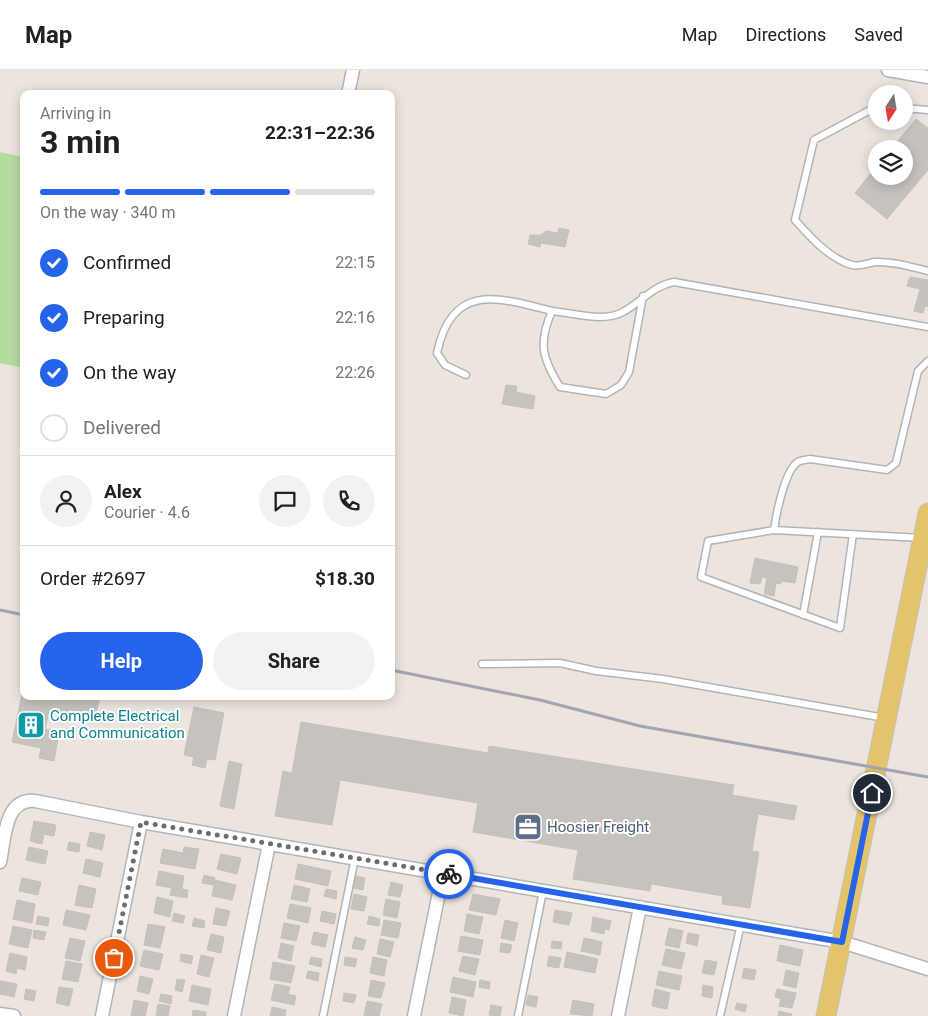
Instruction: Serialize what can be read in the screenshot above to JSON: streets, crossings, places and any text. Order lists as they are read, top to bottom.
{
  "places": {
    "building": ["Complete Electrical and Communication"],
    "office": ["Hoosier Freight"]
  },
  "north": "bottom",
  "page": {
    "header": "Map",
    "nav": ["Map", "Directions", "Saved"],
    "heading": ["3 min", "Arriving in", "22:31–22:36"],
    "panel": [
      "Alex",
      "Courier · 4.6",
      "Order #2697",
      "$18.30"
    ],
    "bar": "On the way · 340 m",
    "list": [
      ["Confirmed", "22:15"],
      ["Preparing", "22:16"],
      ["On the way", "22:26"],
      "Delivered"
    ],
    "buttons": ["Help", "Share"]
  }
}
